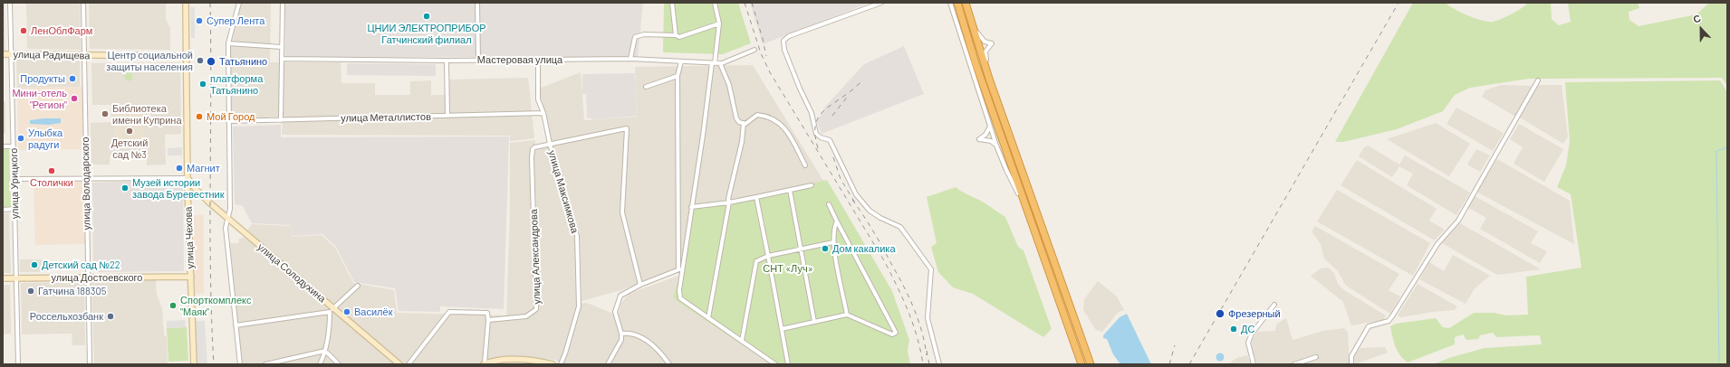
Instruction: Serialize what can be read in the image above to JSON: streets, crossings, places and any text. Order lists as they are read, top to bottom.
{
  "streets": {
    "street": [
      "улица Радищева",
      "Мастеровая улица",
      "улица Металлистов",
      "улица Урицкого",
      "улица Володарского",
      "улица Максимкова",
      "улица Чехова",
      "улица Александрова",
      "улица Солодухина",
      "улица Достоевского"
    ]
  },
  "crossings": [
    ["улица Радищева", "улица Урицкого"],
    ["улица Радищева", "улица Володарского"],
    ["улица Радищева", "улица Чехова"],
    ["Мастеровая улица", "улица Максимкова"],
    ["улица Металлистов", "улица Максимкова"],
    ["улица Урицкого", "улица Достоевского"],
    ["улица Володарского", "улица Достоевского"],
    ["улица Максимкова", "улица Александрова"],
    ["улица Чехова", "улица Солодухина"],
    ["улица Чехова", "улица Достоевского"]
  ],
  "parks": ["СНТ «Луч»"],
  "places": [
    "ЦНИИ ЭЛЕКТРОПРИБОР Гатчинский филиал",
    "Супер Лента",
    "ЛенОблФарм",
    "Центр социальной защиты населения",
    "Татьянино",
    "Продукты",
    "платформа Татьянино",
    "Мини-отель \"Регион\"",
    "Библиотека имени Куприна",
    "Мой Город",
    "Детский сад №3",
    "Улыбка радуги",
    "Магнит",
    "Столички",
    "Музей истории завода Буревестник",
    "Дом какалика",
    "Детский сад №22",
    "Гатчина 188305",
    "Спорткомплекс \"Маяк\"",
    "Василёк",
    "Фрезерный",
    "Россельхозбанк",
    "ДС"
  ],
  "north": "top"
}
